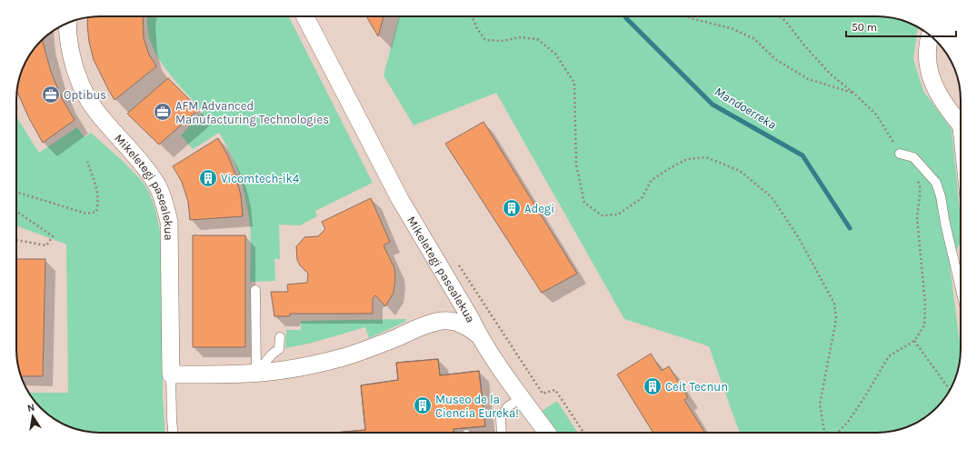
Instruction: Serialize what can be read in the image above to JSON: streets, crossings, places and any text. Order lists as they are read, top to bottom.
{
  "streets": {
    "street": ["Mikeletegi pasealekua"]
  },
  "water": ["Mandoerreka"],
  "places": {
    "office": ["Optibus", "AFM Advanced Manufacturing Technologies"],
    "building": [
      "Vicomtech-ik4",
      "Adegi",
      "Ceit Tecnun",
      "Museo de la Ciencia Eureka!"
    ]
  },
  "scale_bar": "50 m",
  "north": "top"
}
